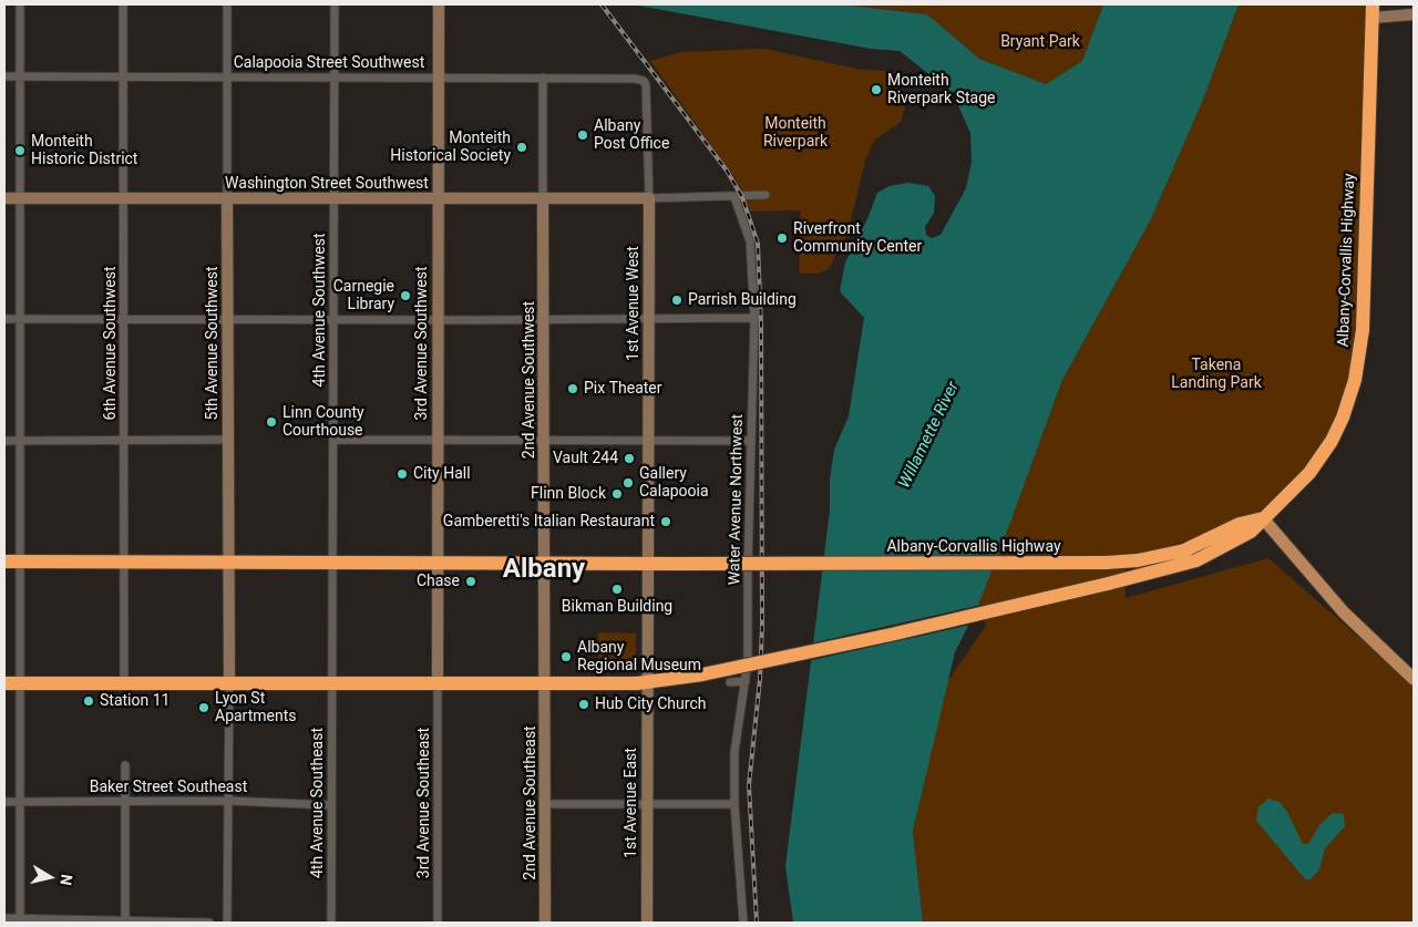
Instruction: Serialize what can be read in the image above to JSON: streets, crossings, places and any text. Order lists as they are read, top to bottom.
{
  "streets": {
    "highway": ["Albany-Corvallis Highway"],
    "street": [
      "Calapooia Street Southwest",
      "Washington Street Southwest",
      "1st Avenue West",
      "4th Avenue Southwest",
      "6th Avenue Southwest",
      "5th Avenue Southwest",
      "3rd Avenue Southwest",
      "2nd Avenue Southwest",
      "Water Avenue Northwest",
      "Baker Street Southeast",
      "4th Avenue Southeast",
      "3rd Avenue Southeast",
      "2nd Avenue Southeast",
      "1st Avenue East"
    ]
  },
  "crossings": [
    ["Calapooia Street Southwest", "1st Avenue West"],
    ["Calapooia Street Southwest", "4th Avenue Southwest"],
    ["Calapooia Street Southwest", "6th Avenue Southwest"],
    ["Calapooia Street Southwest", "5th Avenue Southwest"],
    ["Calapooia Street Southwest", "3rd Avenue Southwest"],
    ["Calapooia Street Southwest", "2nd Avenue Southwest"],
    ["Washington Street Southwest", "1st Avenue West"],
    ["Washington Street Southwest", "4th Avenue Southwest"],
    ["Washington Street Southwest", "6th Avenue Southwest"],
    ["Washington Street Southwest", "5th Avenue Southwest"],
    ["Washington Street Southwest", "3rd Avenue Southwest"],
    ["Washington Street Southwest", "2nd Avenue Southwest"],
    ["Albany-Corvallis Highway", "1st Avenue West"],
    ["Albany-Corvallis Highway", "4th Avenue Southwest"],
    ["Albany-Corvallis Highway", "6th Avenue Southwest"],
    ["Albany-Corvallis Highway", "5th Avenue Southwest"],
    ["Albany-Corvallis Highway", "3rd Avenue Southwest"],
    ["Albany-Corvallis Highway", "2nd Avenue Southwest"],
    ["Albany-Corvallis Highway", "4th Avenue Southeast"],
    ["Albany-Corvallis Highway", "3rd Avenue Southeast"],
    ["Albany-Corvallis Highway", "2nd Avenue Southeast"],
    ["Albany-Corvallis Highway", "1st Avenue East"],
    ["1st Avenue West", "1st Avenue East"],
    ["4th Avenue Southwest", "4th Avenue Southeast"],
    ["3rd Avenue Southwest", "3rd Avenue Southeast"],
    ["2nd Avenue Southwest", "2nd Avenue Southeast"],
    ["Baker Street Southeast", "4th Avenue Southeast"]
  ],
  "districts": ["Albany"],
  "water": ["Willamette River"],
  "parks": ["Bryant Park", "Monteith Riverpark", "Takena Landing Park"],
  "places": [
    "Monteith Riverpark Stage",
    "Albany Post Office",
    "Monteith Historical Society",
    "Monteith Historic District",
    "Riverfront Community Center",
    "Carnegie Library",
    "Parrish Building",
    "Pix Theater",
    "Linn County Courthouse",
    "Vault 244",
    "City Hall",
    "Gallery Calapooia",
    "Flinn Block",
    "Gamberetti's Italian Restaurant",
    "Chase",
    "Bikman Building",
    "Albany Regional Museum",
    "Station 11",
    "Hub City Church",
    "Lyon St Apartments"
  ],
  "north": "right"
}
